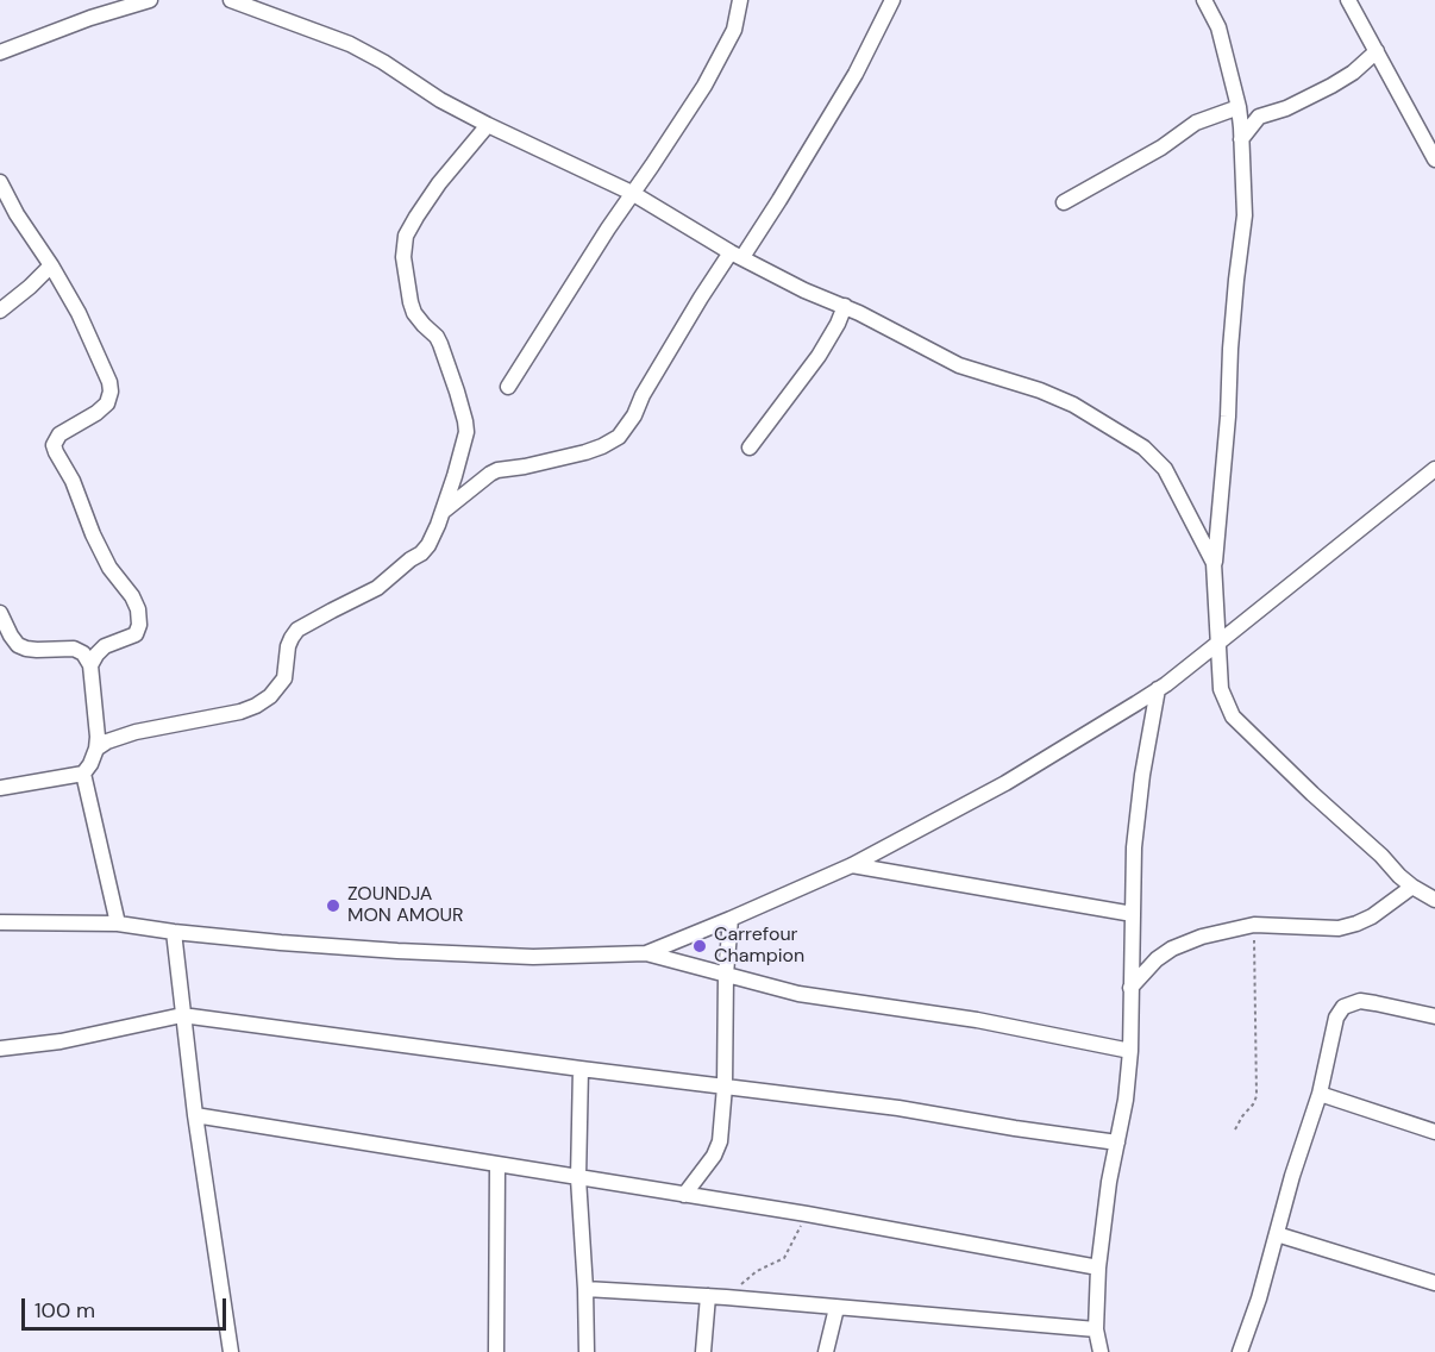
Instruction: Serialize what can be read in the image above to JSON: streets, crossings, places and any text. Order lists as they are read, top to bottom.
{
  "places": ["ZOUNDJA MON AMOUR", "Carrefour Champion"],
  "scale_bar": "100 m"
}
